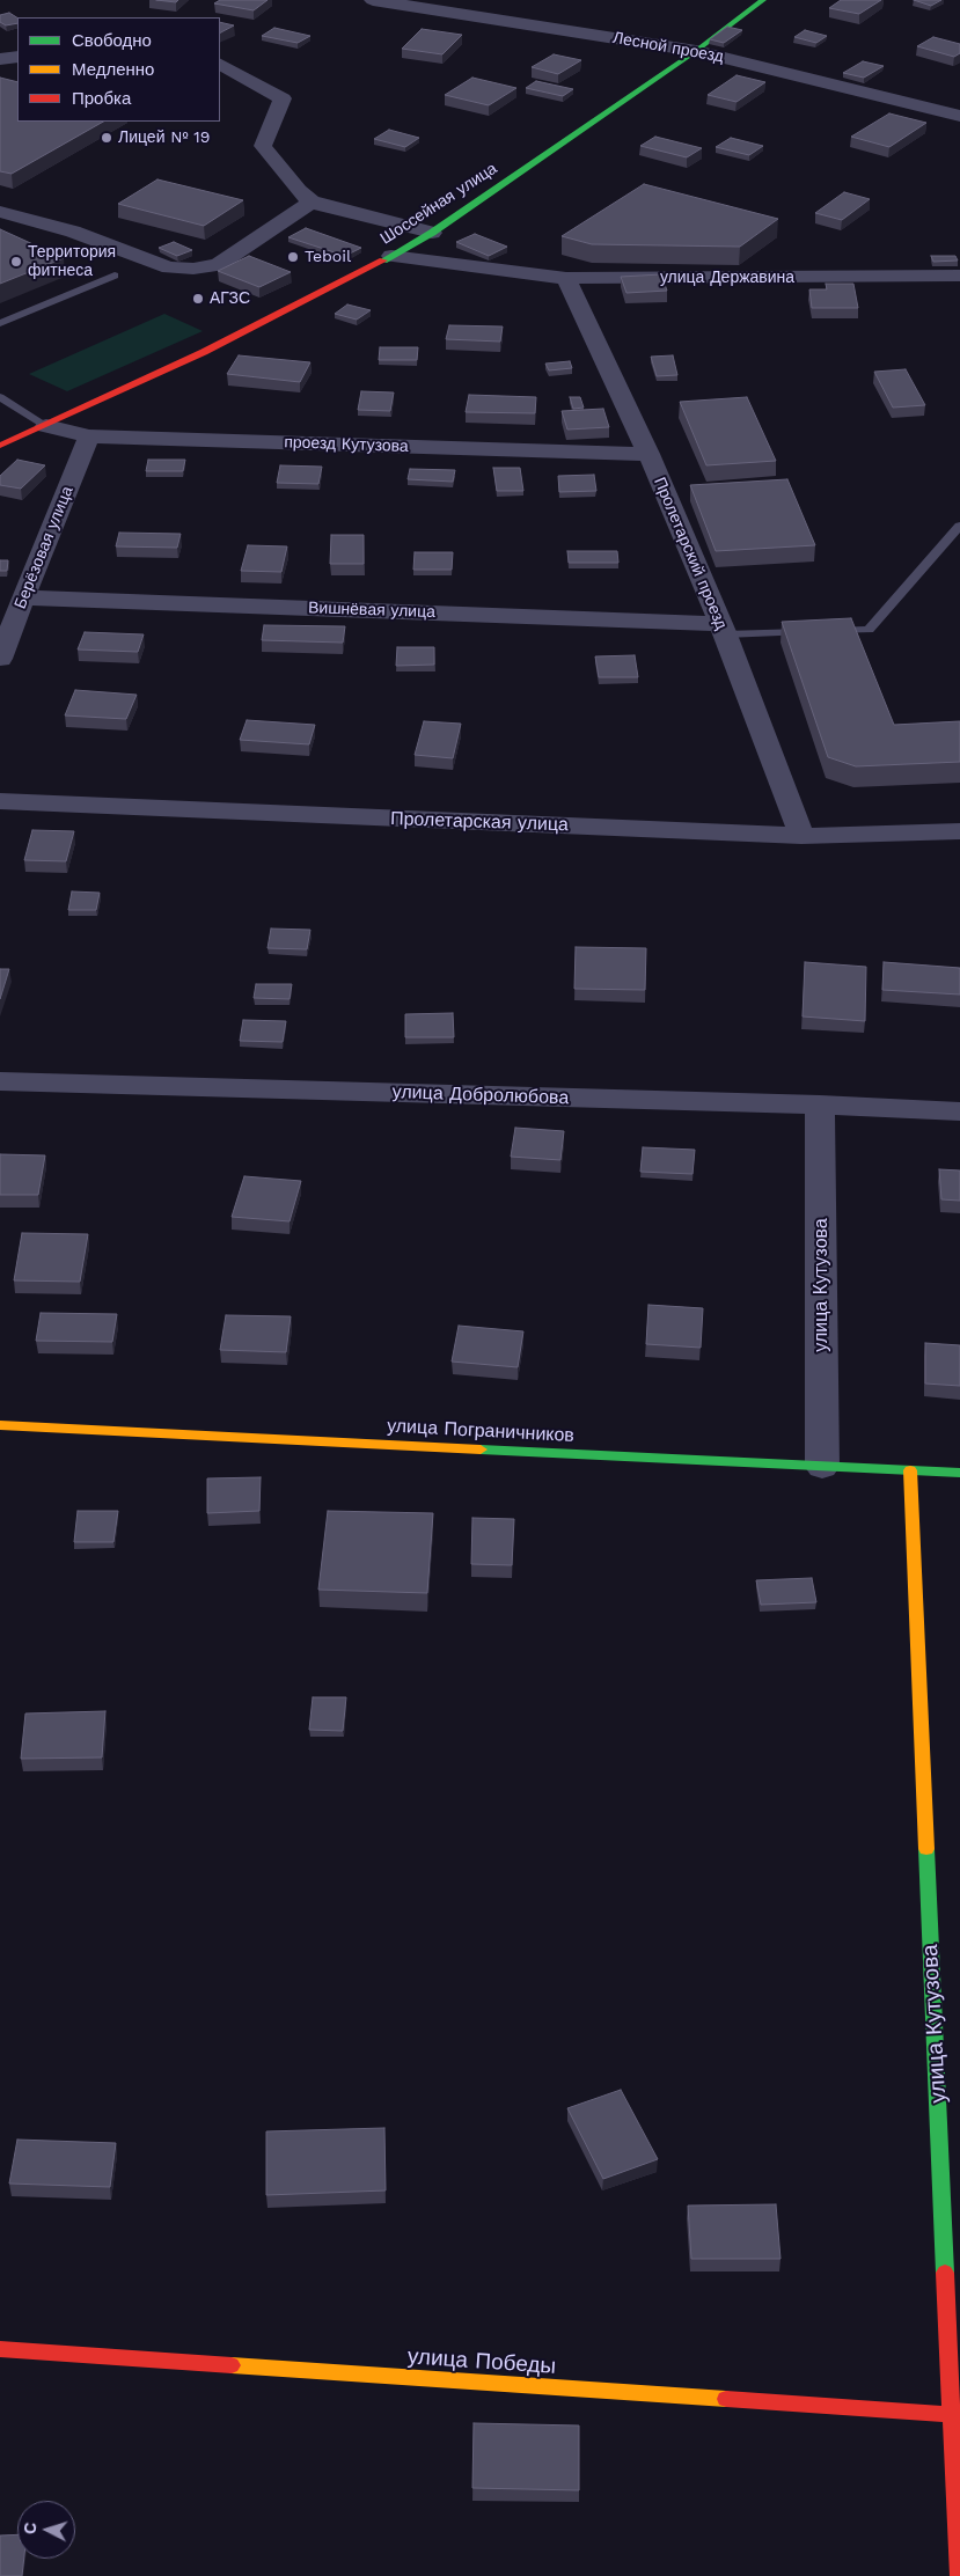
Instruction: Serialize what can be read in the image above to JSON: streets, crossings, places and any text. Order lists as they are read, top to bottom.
{
  "streets": {
    "street": [
      "Лесной проезд",
      "Шоссейная улица",
      "улица Державина",
      "проезд Кутузова",
      "Берёзовая улица",
      "Пролетарский проезд",
      "Вишнёвая улица",
      "Пролетарская улица",
      "улица Добролюбова",
      "улица Кутузова",
      "улица Пограничников",
      "улица Победы"
    ]
  },
  "crossings": [
    ["Лесной проезд", "Шоссейная улица"],
    ["Шоссейная улица", "улица Державина"],
    ["Шоссейная улица", "проезд Кутузова"],
    ["улица Державина", "Пролетарский проезд"],
    ["проезд Кутузова", "Берёзовая улица"],
    ["проезд Кутузова", "Пролетарский проезд"],
    ["Берёзовая улица", "Вишнёвая улица"],
    ["Пролетарский проезд", "Вишнёвая улица"],
    ["Пролетарский проезд", "Пролетарская улица"],
    ["улица Добролюбова", "улица Кутузова"],
    ["улица Кутузова", "улица Пограничников"],
    ["улица Кутузова", "улица Победы"]
  ],
  "places": [
    "Лицей № 19",
    "Teboil",
    "Территория фитнеса",
    "АГЗС"
  ],
  "legend": ["Свободно", "Медленно", "Пробка"],
  "north": "left"
}
